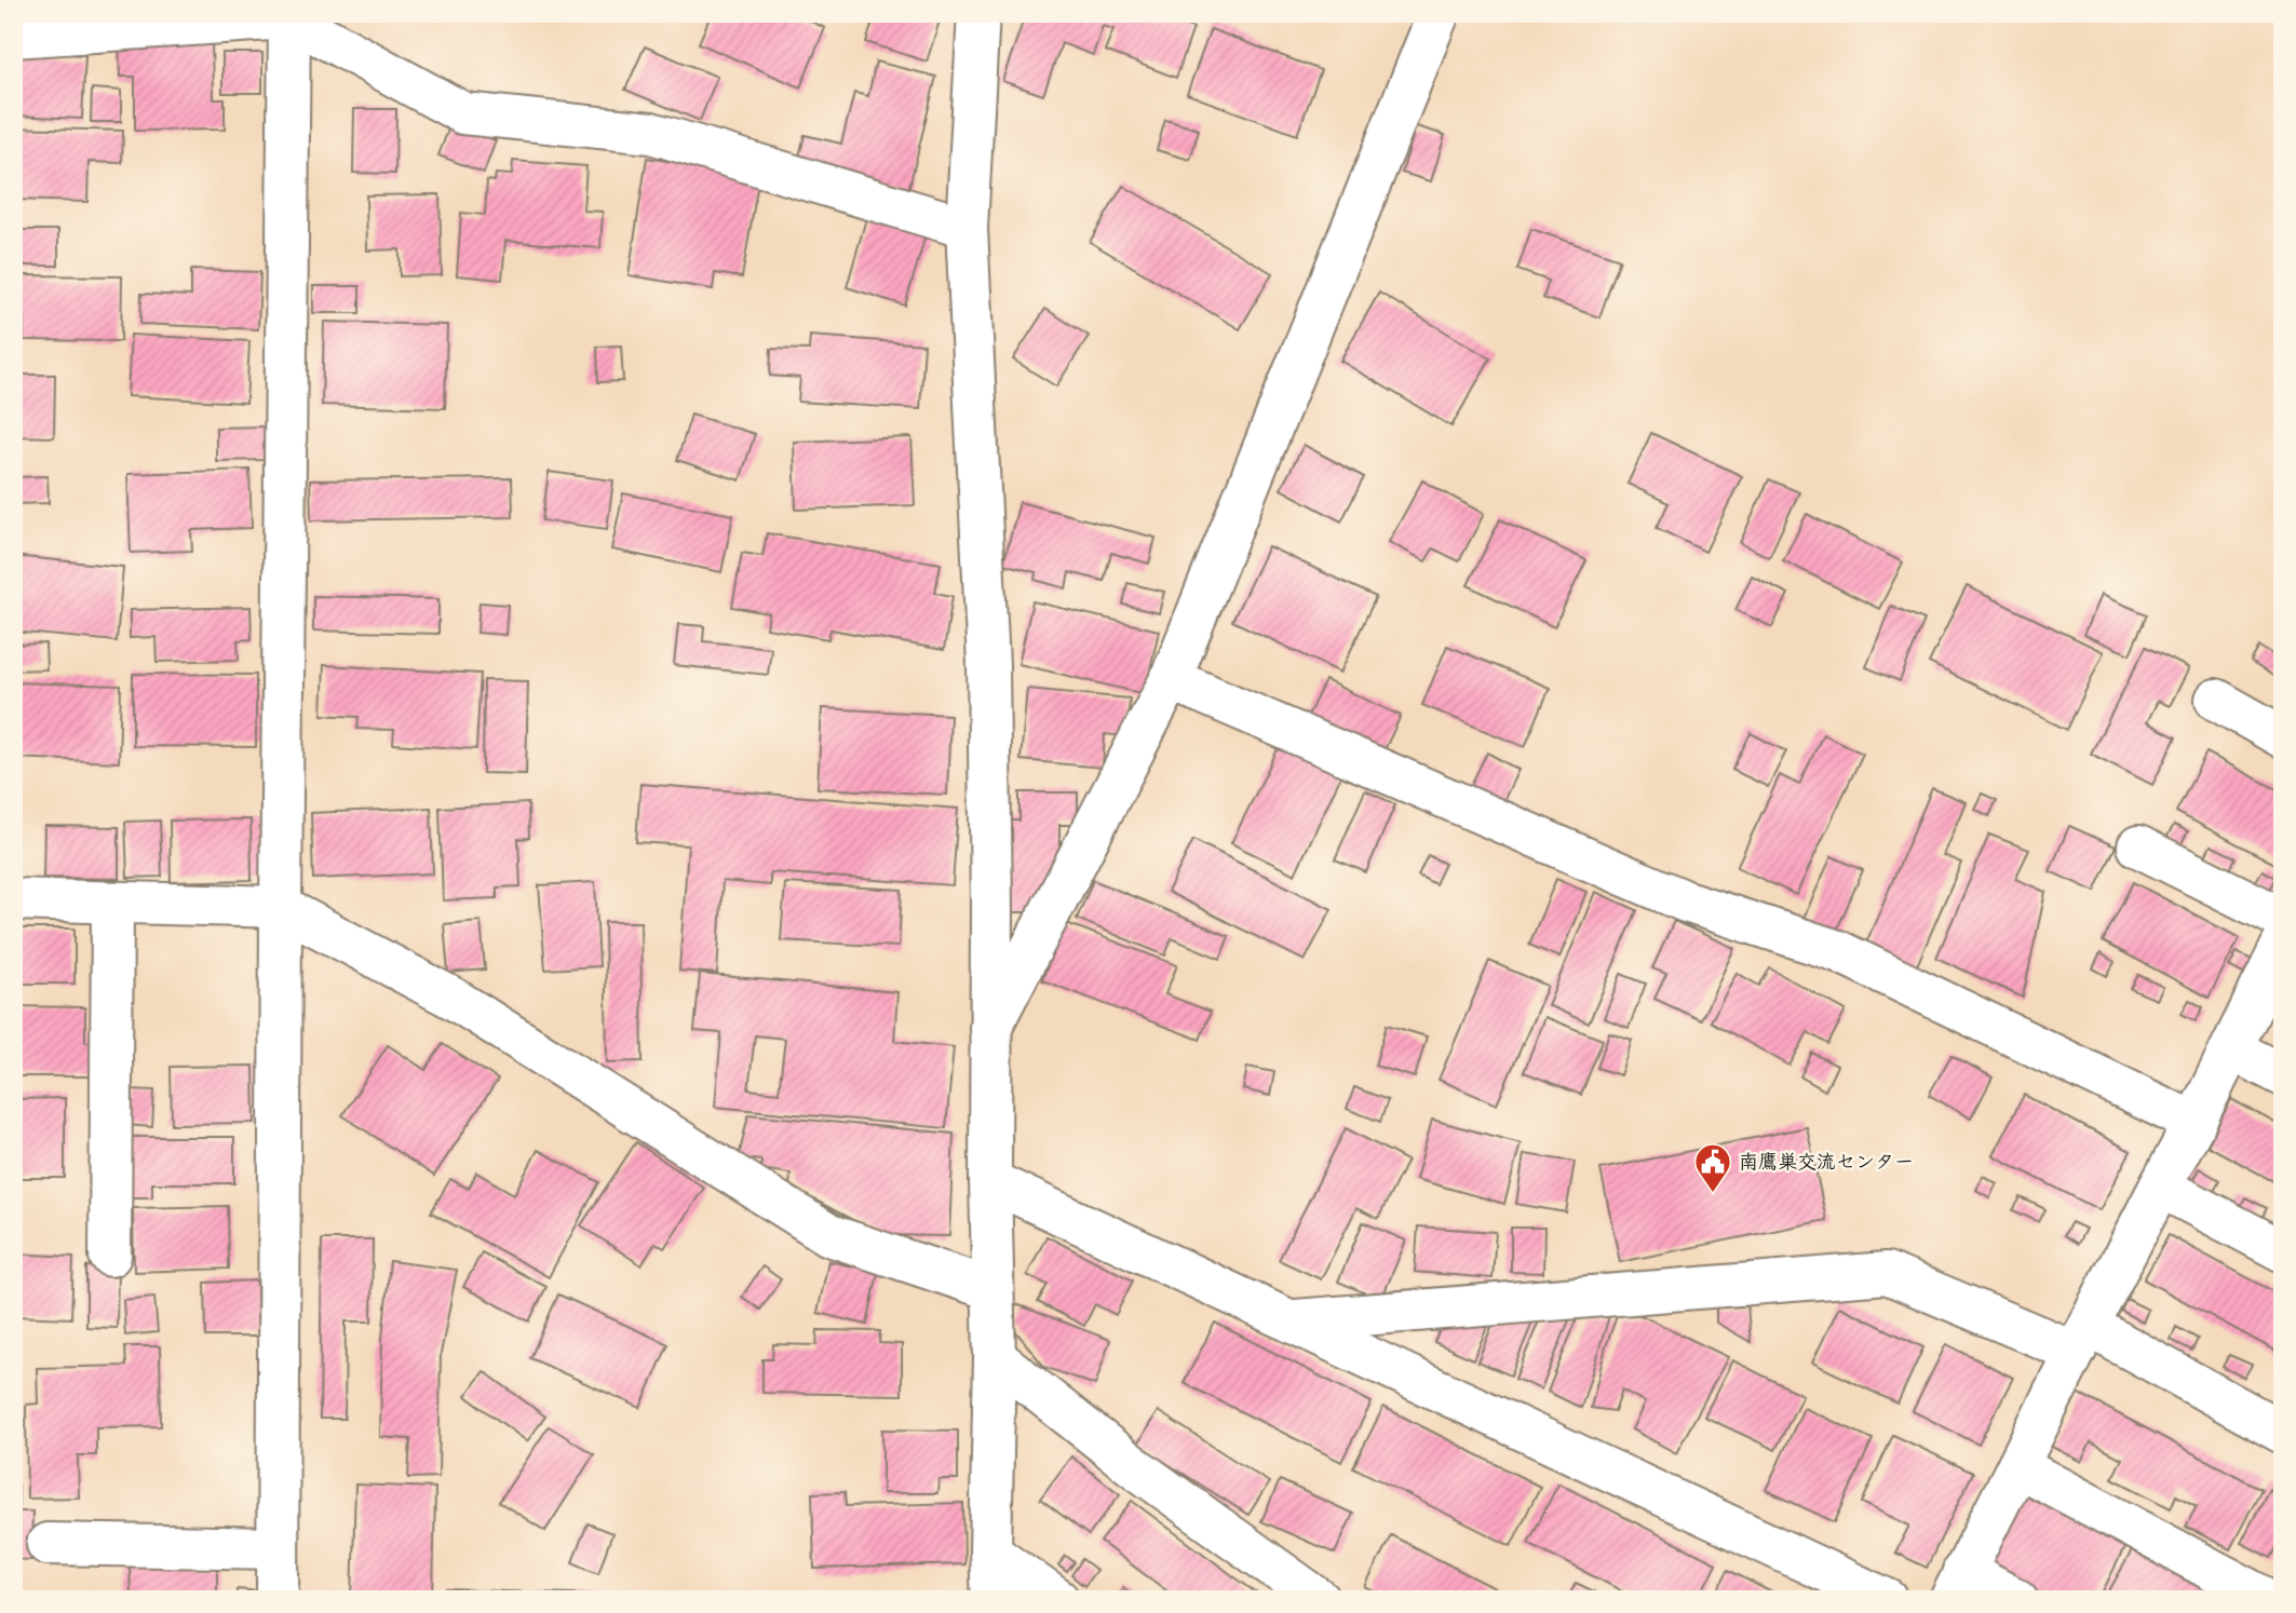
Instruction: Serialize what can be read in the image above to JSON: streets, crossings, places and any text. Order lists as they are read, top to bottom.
{
  "places": {
    "public building": ["南鷹巣交流センター"]
  }
}
